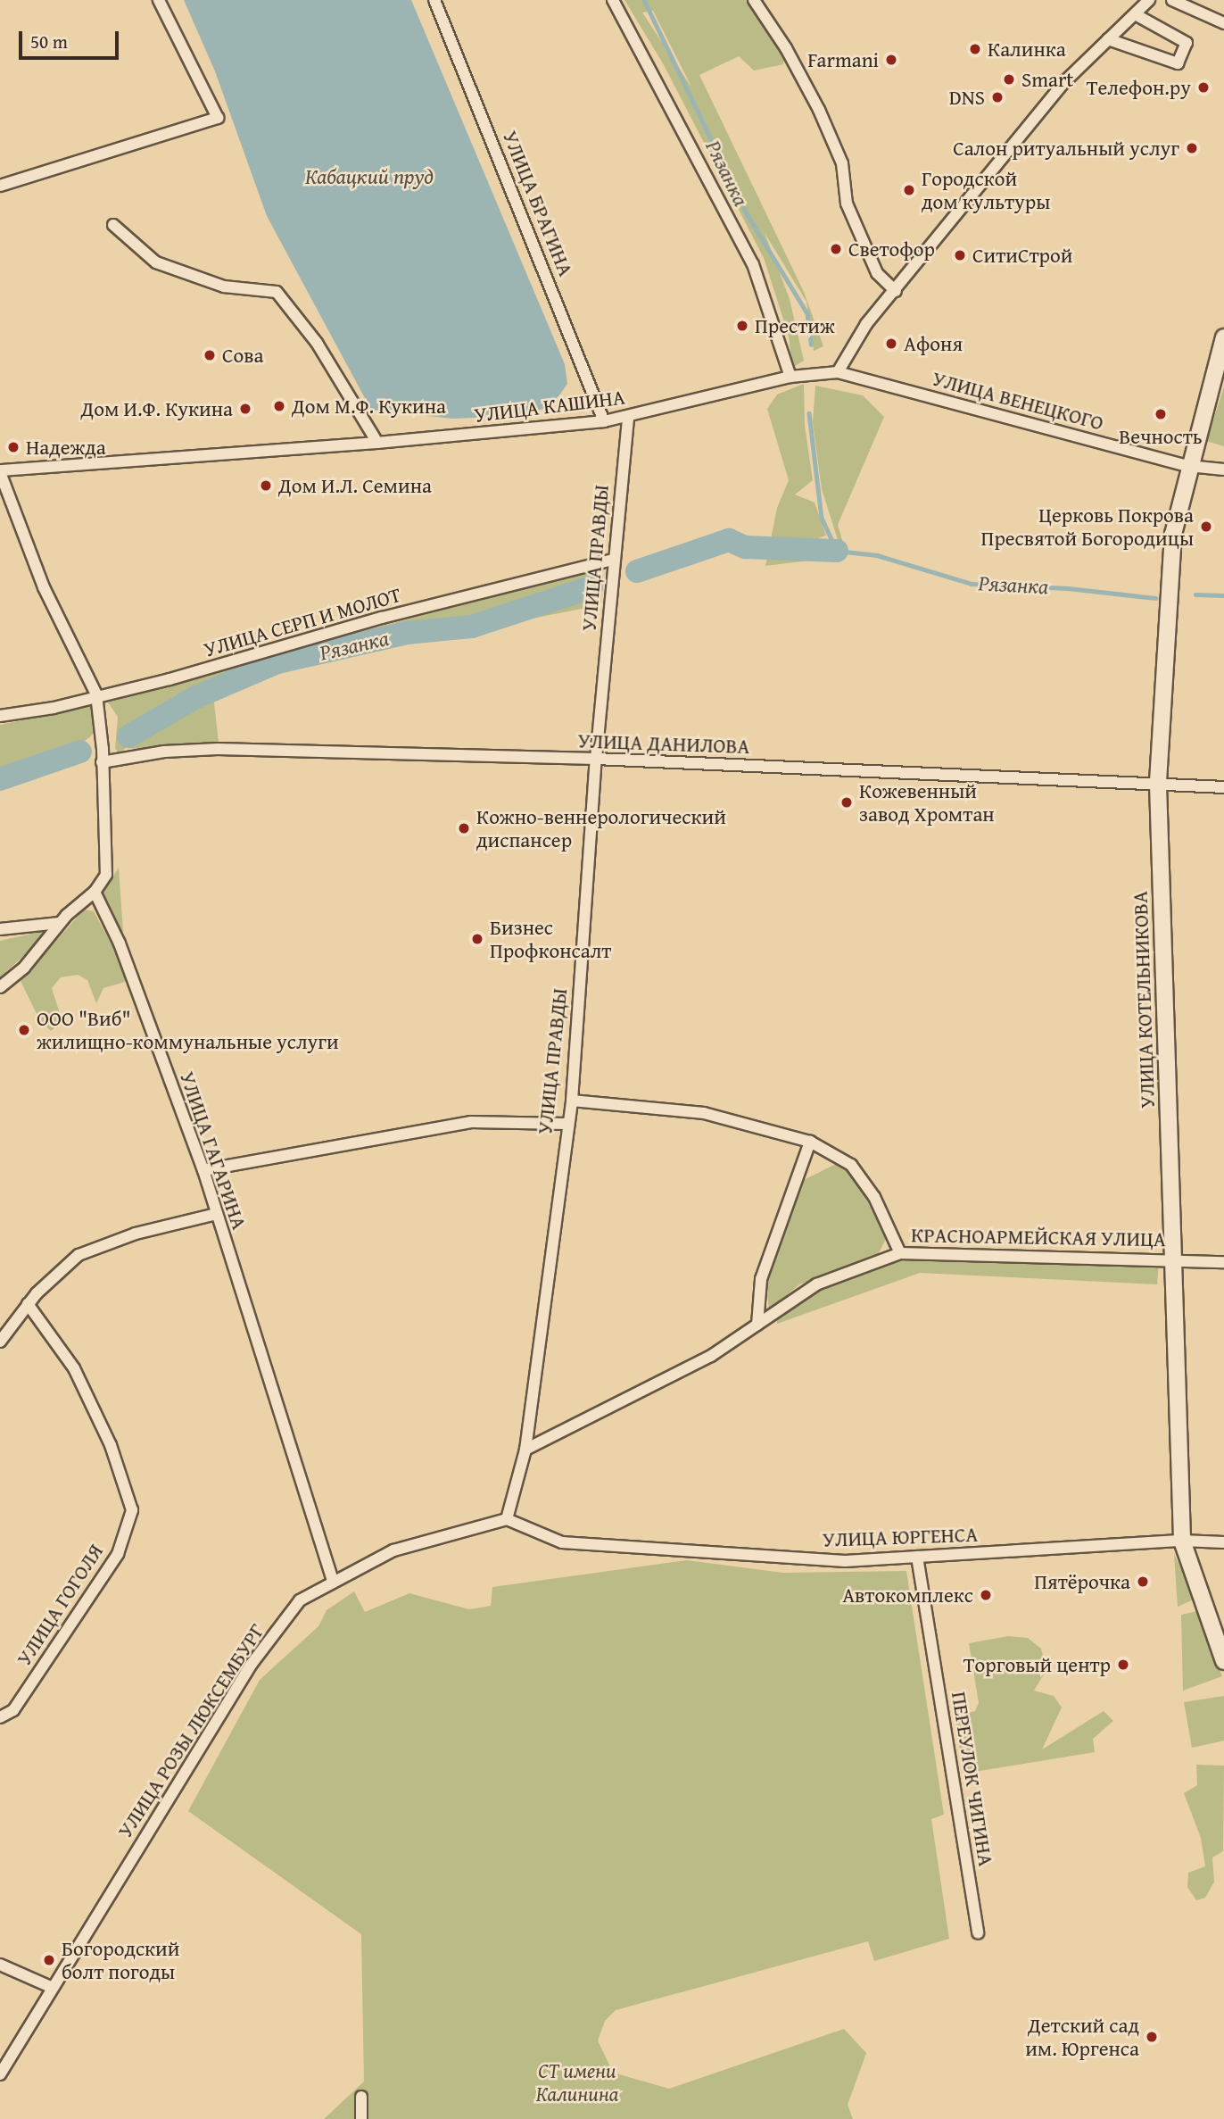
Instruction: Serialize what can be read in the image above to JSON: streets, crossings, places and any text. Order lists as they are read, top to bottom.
{
  "streets": {
    "street": [
      "УЛИЦА БРАГИНА",
      "УЛИЦА ВЕНЕЦКОГО",
      "УЛИЦА КАШИНА",
      "УЛИЦА ПРАВДЫ",
      "УЛИЦА СЕРП И МОЛОТ",
      "УЛИЦА ДАНИЛОВА",
      "УЛИЦА КОТЕЛЬНИКОВА",
      "УЛИЦА ГАГАРИНА",
      "КРАСНОАРМЕЙСКАЯ УЛИЦА",
      "УЛИЦА ЮРГЕНСА",
      "УЛИЦА ГОГОЛЯ",
      "УЛИЦА РОЗЫ ЛЮКСЕМБУРГ",
      "ПЕРЕУЛОК ЧИГИНА"
    ]
  },
  "crossings": [
    ["УЛИЦА БРАГИНА", "УЛИЦА КАШИНА"],
    ["УЛИЦА ВЕНЕЦКОГО", "УЛИЦА КАШИНА"],
    ["УЛИЦА ВЕНЕЦКОГО", "УЛИЦА КОТЕЛЬНИКОВА"],
    ["УЛИЦА КАШИНА", "УЛИЦА ПРАВДЫ"],
    ["УЛИЦА ПРАВДЫ", "УЛИЦА СЕРП И МОЛОТ"],
    ["УЛИЦА ПРАВДЫ", "УЛИЦА ДАНИЛОВА"],
    ["УЛИЦА ПРАВДЫ", "КРАСНОАРМЕЙСКАЯ УЛИЦА"],
    ["УЛИЦА ПРАВДЫ", "УЛИЦА ЮРГЕНСА"],
    ["УЛИЦА ПРАВДЫ", "УЛИЦА РОЗЫ ЛЮКСЕМБУРГ"],
    ["УЛИЦА ДАНИЛОВА", "УЛИЦА КОТЕЛЬНИКОВА"],
    ["УЛИЦА КОТЕЛЬНИКОВА", "КРАСНОАРМЕЙСКАЯ УЛИЦА"],
    ["УЛИЦА КОТЕЛЬНИКОВА", "УЛИЦА ЮРГЕНСА"],
    ["УЛИЦА ГАГАРИНА", "УЛИЦА РОЗЫ ЛЮКСЕМБУРГ"],
    ["УЛИЦА ЮРГЕНСА", "УЛИЦА РОЗЫ ЛЮКСЕМБУРГ"],
    ["УЛИЦА ЮРГЕНСА", "ПЕРЕУЛОК ЧИГИНА"]
  ],
  "water": ["Рязанка", "Кабацкий пруд"],
  "parks": ["СТ имени Калинина"],
  "places": [
    "Калинка",
    "Farmani",
    "Smart",
    "Телефон.ру",
    "DNS",
    "Салон ритуальный услуг",
    "Городской дом культуры",
    "Светофор",
    "СитиСтрой",
    "Престиж",
    "Афоня",
    "Сова",
    "Дом М.Ф. Кукина",
    "Дом И.Ф. Кукина",
    "Вечность",
    "Надежда",
    "Дом И.Л. Семина",
    "Церковь Покрова Пресвятой Богородицы",
    "Кожевенный завод Хромтан",
    "Кожно-веннерологический диспансер",
    "Бизнес Профконсалт",
    "ООО \"Виб\" жилищно-коммунальные услуги",
    "Пятёрочка",
    "Автокомплекс",
    "Торговый центр",
    "Богородский болт погоды",
    "Детский сад им. Юргенса"
  ],
  "scale_bar": "50 m"
}
